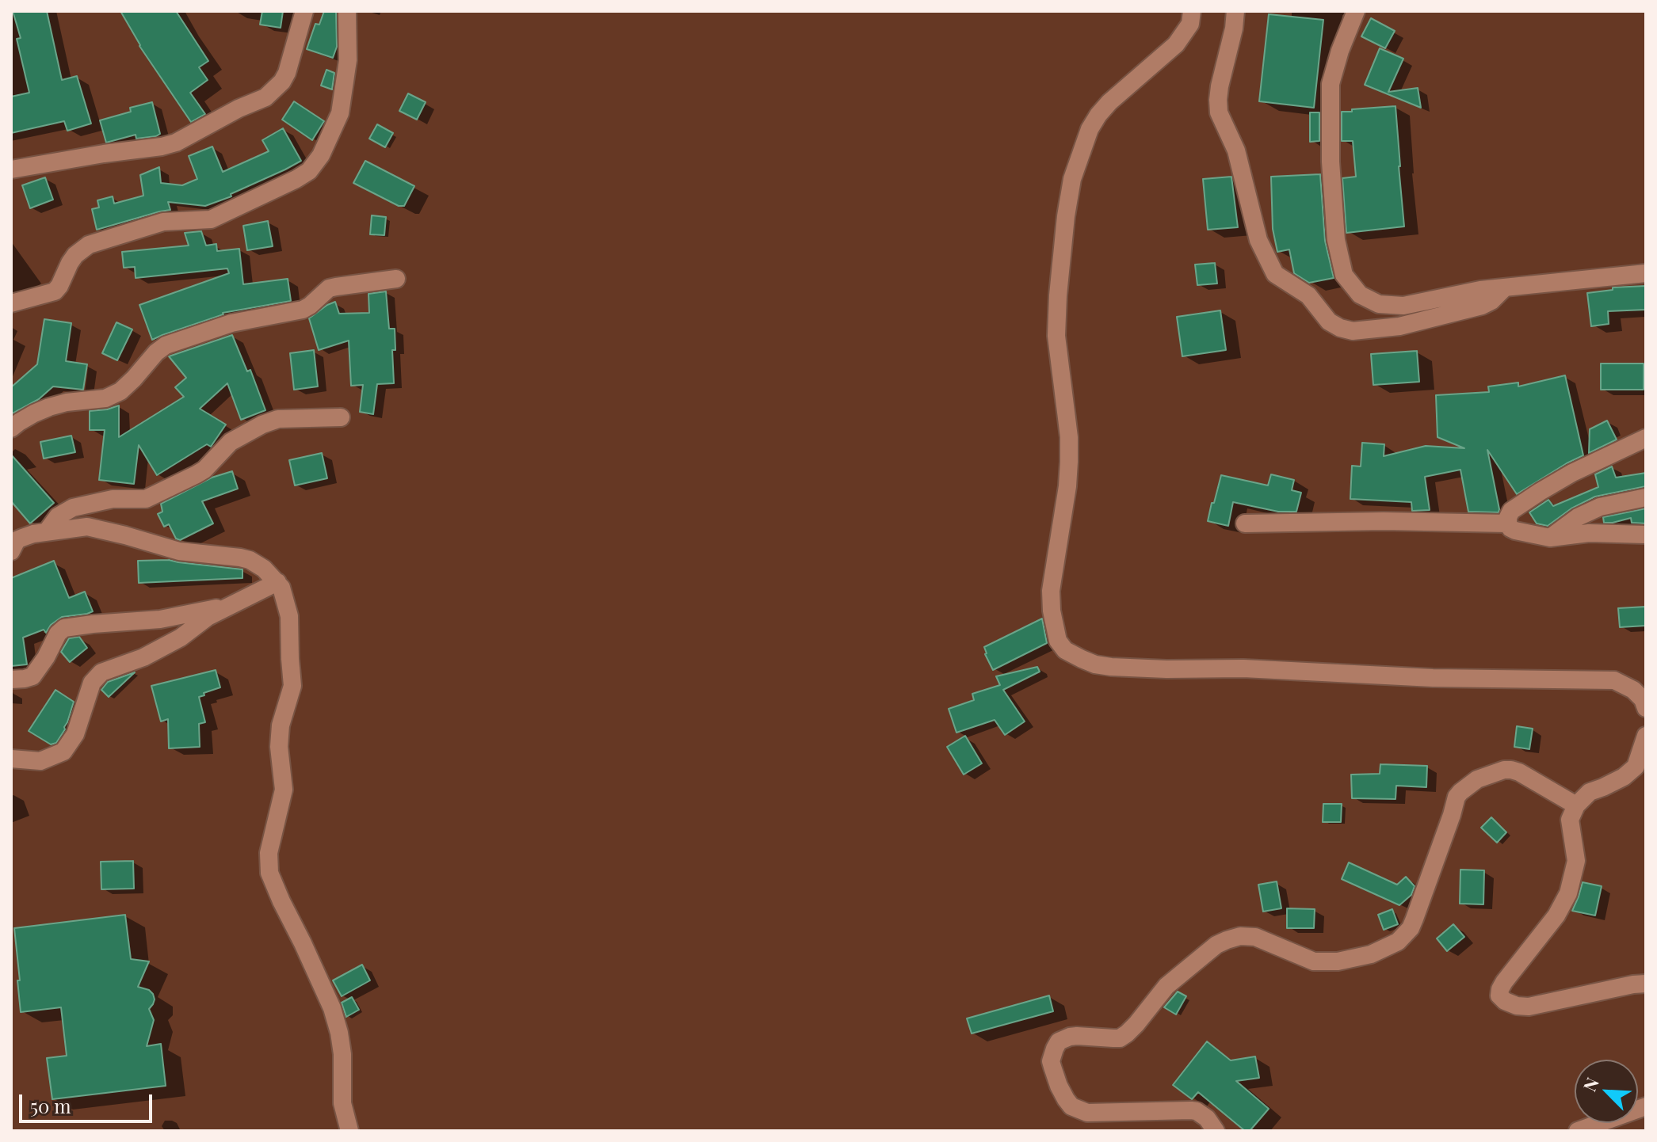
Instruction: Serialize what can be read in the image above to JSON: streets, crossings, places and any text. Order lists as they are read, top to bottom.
{
  "scale_bar": "50 m",
  "north": "top left"
}
